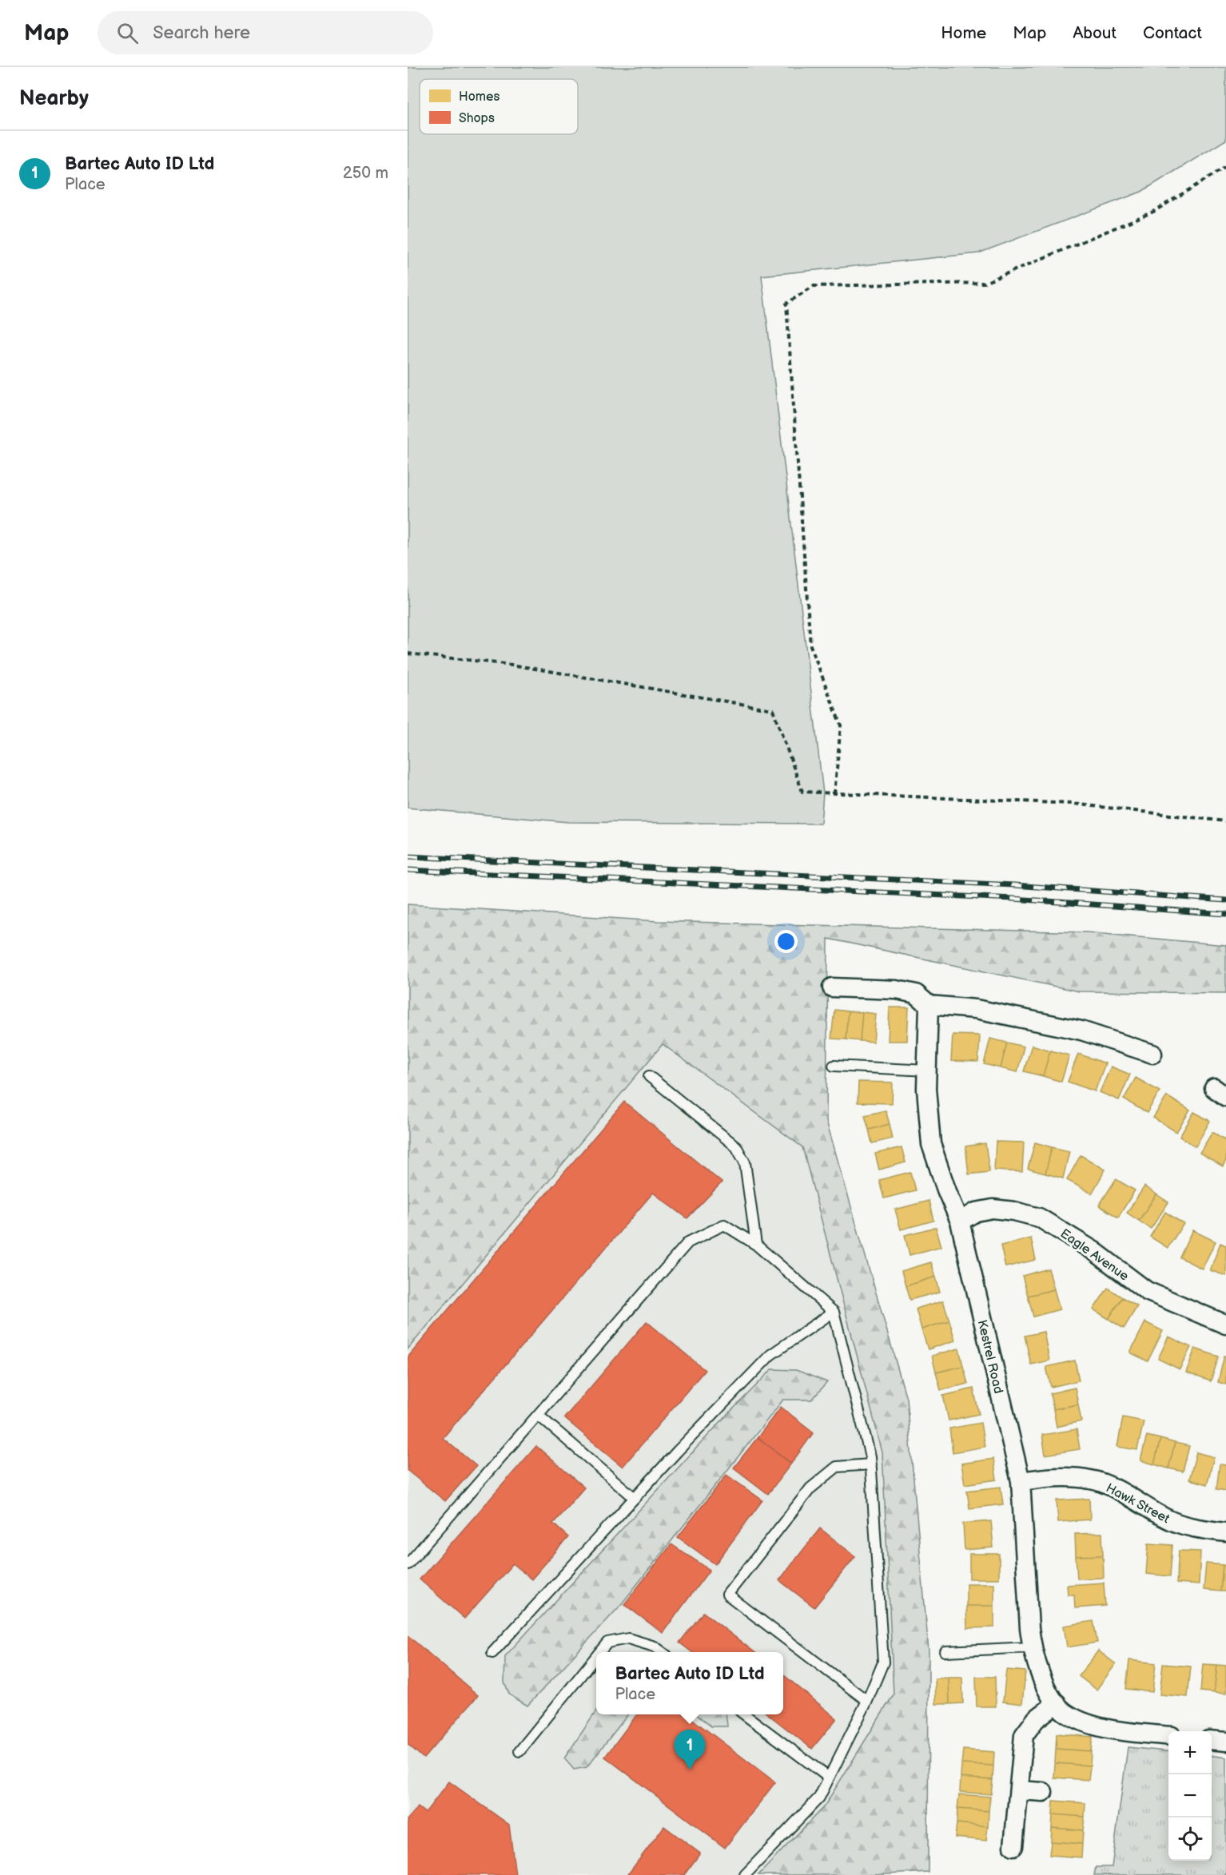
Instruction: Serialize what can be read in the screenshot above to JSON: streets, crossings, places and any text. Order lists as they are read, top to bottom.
{
  "streets": {
    "street": ["Eagle Avenue", "Kestrel Road", "Hawk Street"]
  },
  "crossings": [
    ["Eagle Avenue", "Kestrel Road"],
    ["Kestrel Road", "Hawk Street"]
  ],
  "legend": ["Homes", "Shops"],
  "page": {
    "header": "Map",
    "search": "Search here",
    "nav": [
      "Home",
      "Map",
      "About",
      "Contact"
    ],
    "heading": "Nearby",
    "list": [
      {
        "mark": "1",
        "name": "Bartec Auto ID Ltd",
        "note": "Place",
        "value": "250 m"
      }
    ],
    "popup": ["Bartec Auto ID Ltd", "Place"],
    "pins": "1",
    "map_buttons": ["+", "−"]
  }
}
